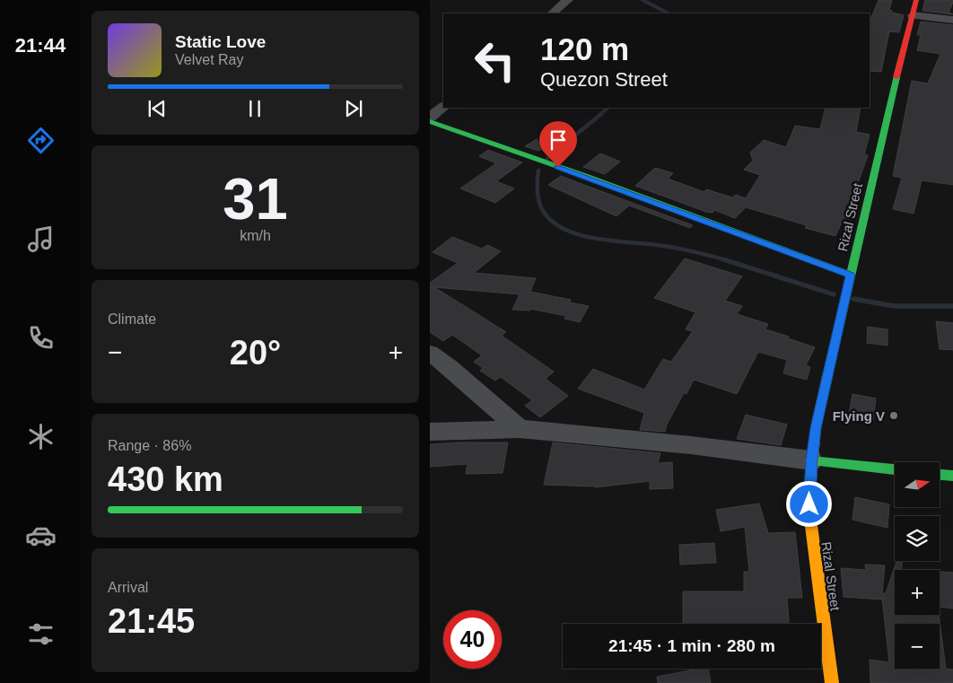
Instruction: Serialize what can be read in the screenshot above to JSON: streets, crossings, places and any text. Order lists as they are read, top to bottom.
{
  "streets": {
    "street": ["Rizal Street"]
  },
  "places": ["Flying V"],
  "north": "right",
  "page": {
    "tabs": "21:44",
    "turn": ["120 m", "Quezon Street"],
    "song": ["Static Love", "Velvet Ray"],
    "tile": [
      ["31", "km/h"],
      "Climate",
      ["Range · 86%", "430 km"],
      ["Arrival", "21:45"]
    ],
    "heat": ["−", "20°", "+"],
    "map_buttons": ["+", "−"],
    "limit": "40",
    "trip": "21:45 · 1 min · 280 m"
  }
}
